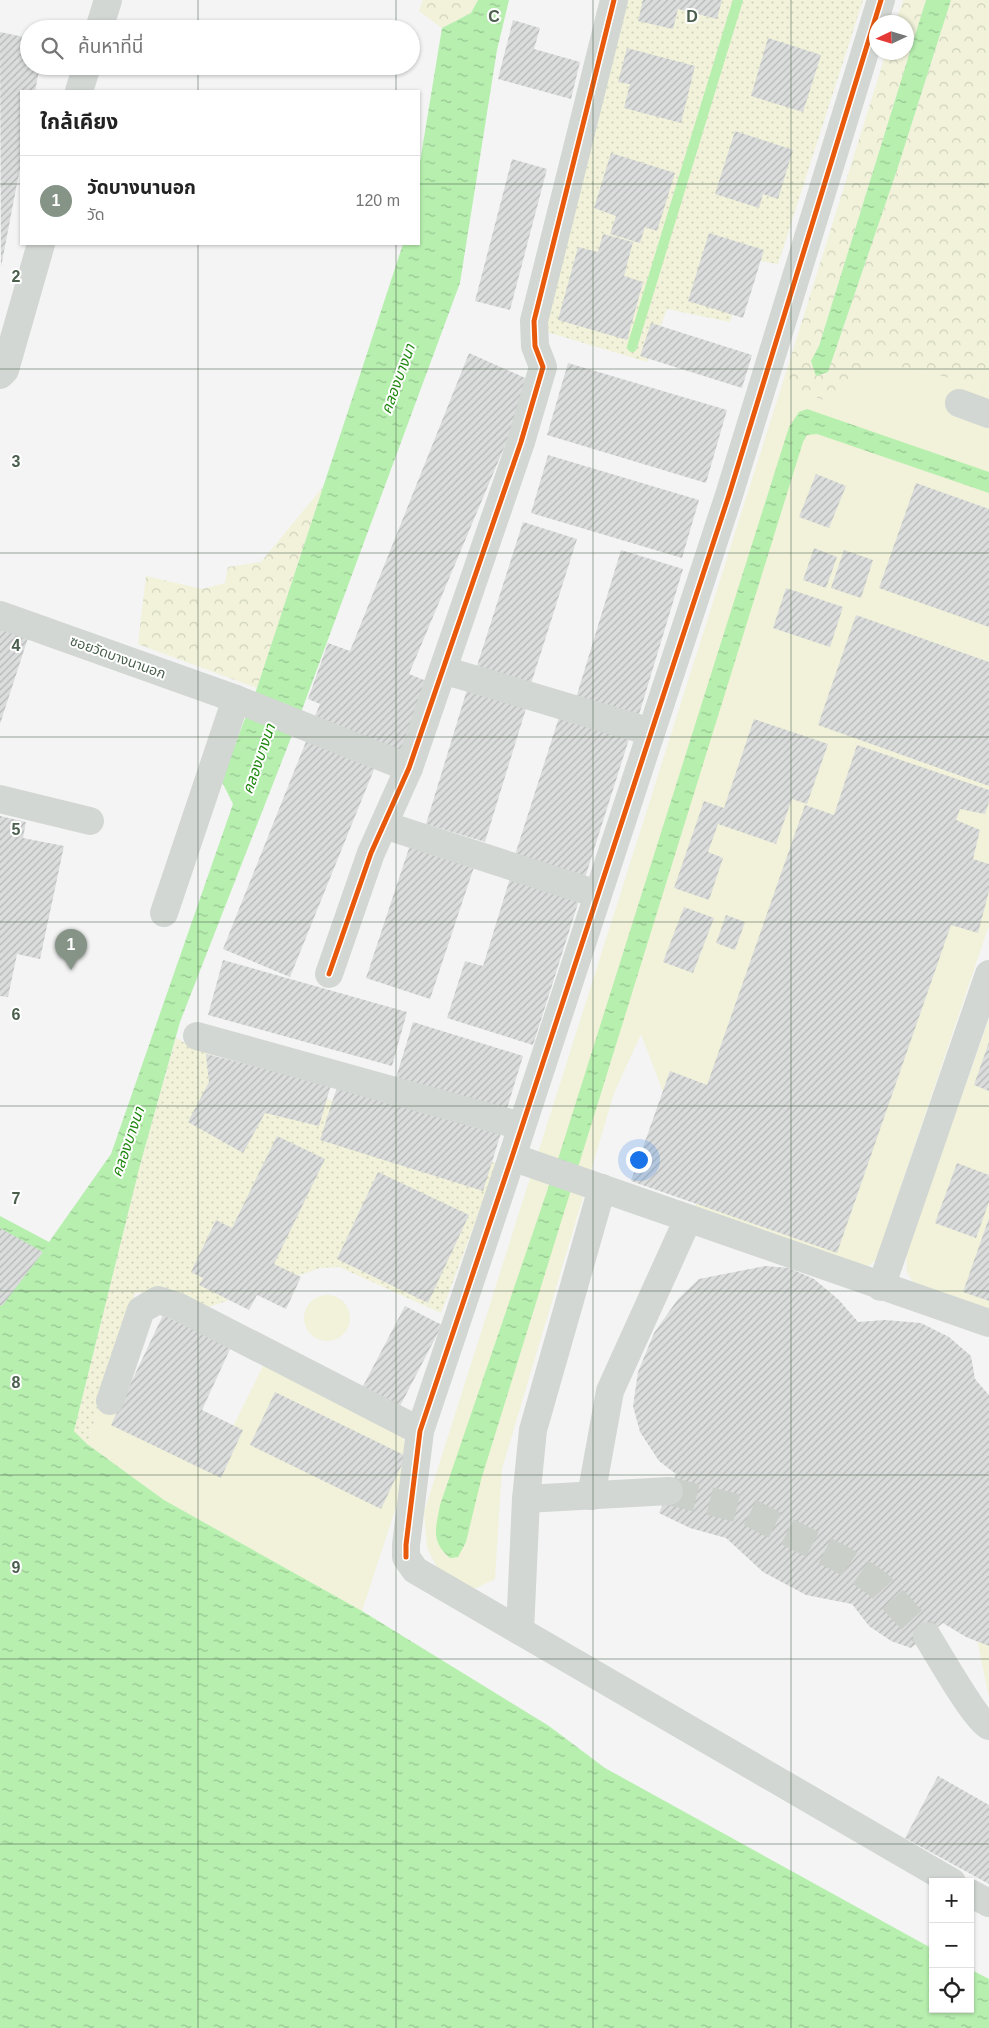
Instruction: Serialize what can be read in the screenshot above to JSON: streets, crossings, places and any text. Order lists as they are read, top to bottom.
{
  "streets": {
    "street": ["ซอยวัดบางนานอก"]
  },
  "water": ["คลองบางนา"],
  "north": "left",
  "page": {
    "search": "ค้นหาที่นี่",
    "heading": "ใกล้เคียง",
    "list": [
      {
        "mark": "1",
        "name": "วัดบางนานอก",
        "note": "วัด",
        "value": "120 m"
      }
    ],
    "pins": "1",
    "map_buttons": ["+", "−"]
  },
  "grid": {
    "columns": ["C", "D"],
    "rows": [
      "2",
      "3",
      "4",
      "5",
      "6",
      "7",
      "8",
      "9"
    ]
  }
}
